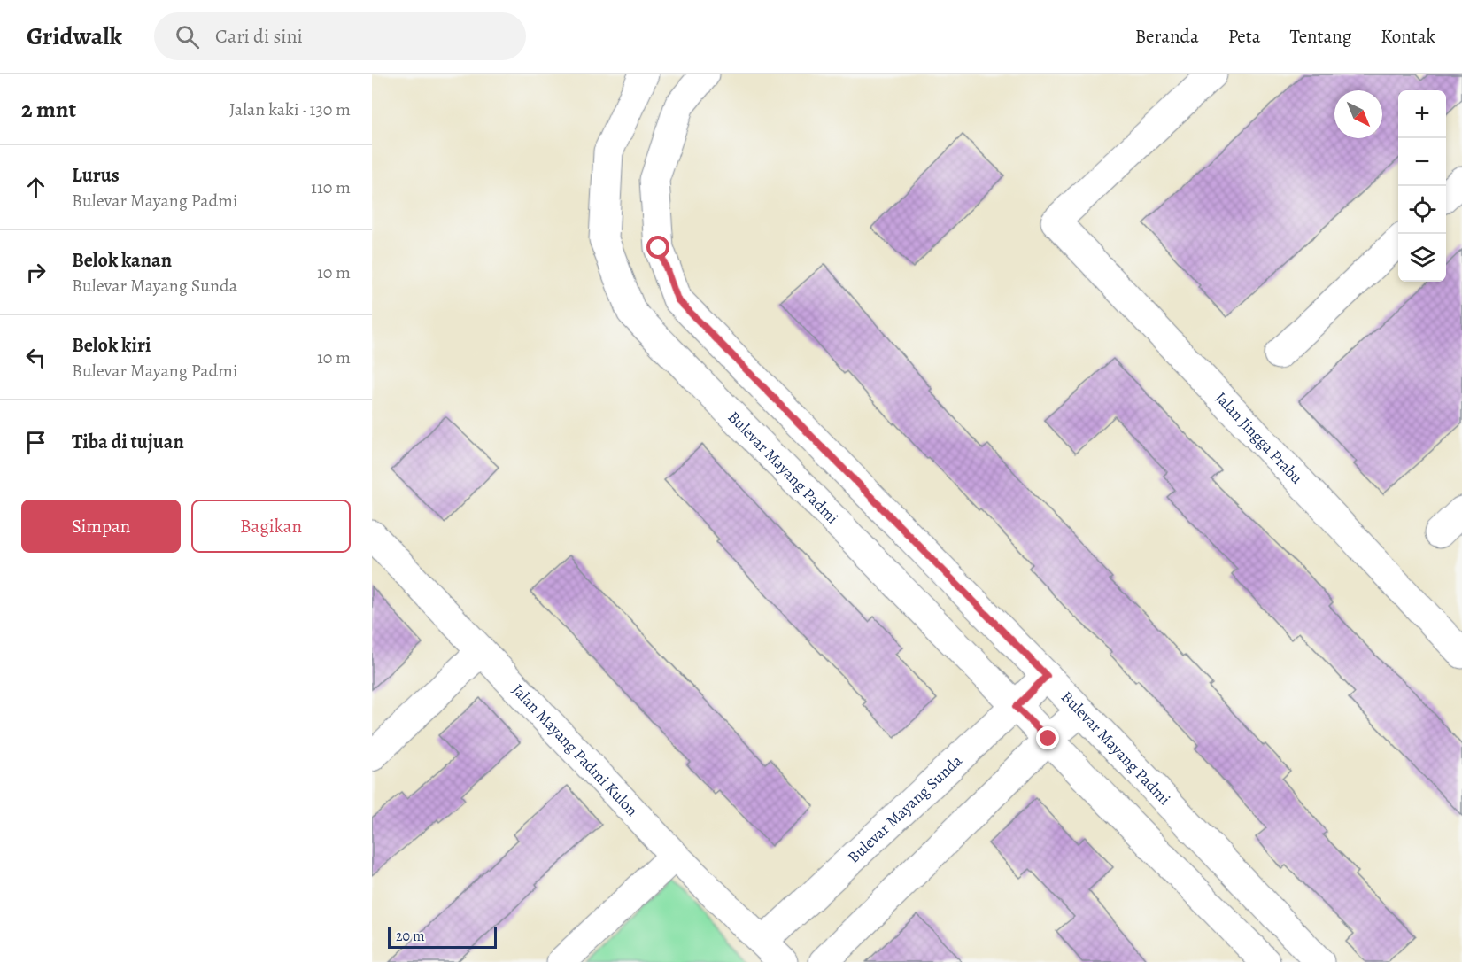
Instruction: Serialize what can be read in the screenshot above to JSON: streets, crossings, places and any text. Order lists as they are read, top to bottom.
{
  "streets": {
    "street": [
      "Jalan Jingga Prabu",
      "Bulevar Mayang Padmi",
      "Jalan Mayang Padmi Kulon",
      "Bulevar Mayang Sunda"
    ]
  },
  "crossings": [
    ["Bulevar Mayang Padmi", "Bulevar Mayang Sunda"],
    ["Jalan Mayang Padmi Kulon", "Bulevar Mayang Sunda"]
  ],
  "scale_bar": "20 m",
  "north": "bottom right",
  "page": {
    "header": "Gridwalk",
    "search": "Cari di sini",
    "nav": [
      "Beranda",
      "Peta",
      "Tentang",
      "Kontak"
    ],
    "heading": ["2 mnt", "Jalan kaki · 130 m"],
    "map_buttons": ["+", "−"],
    "list": [
      ["Lurus", "Bulevar Mayang Padmi", "110 m"],
      ["Belok kanan", "Bulevar Mayang Sunda", "10 m"],
      ["Belok kiri", "Bulevar Mayang Padmi", "10 m"],
      "Tiba di tujuan"
    ],
    "buttons": ["Simpan", "Bagikan"],
    "scale": "20 m"
  }
}
